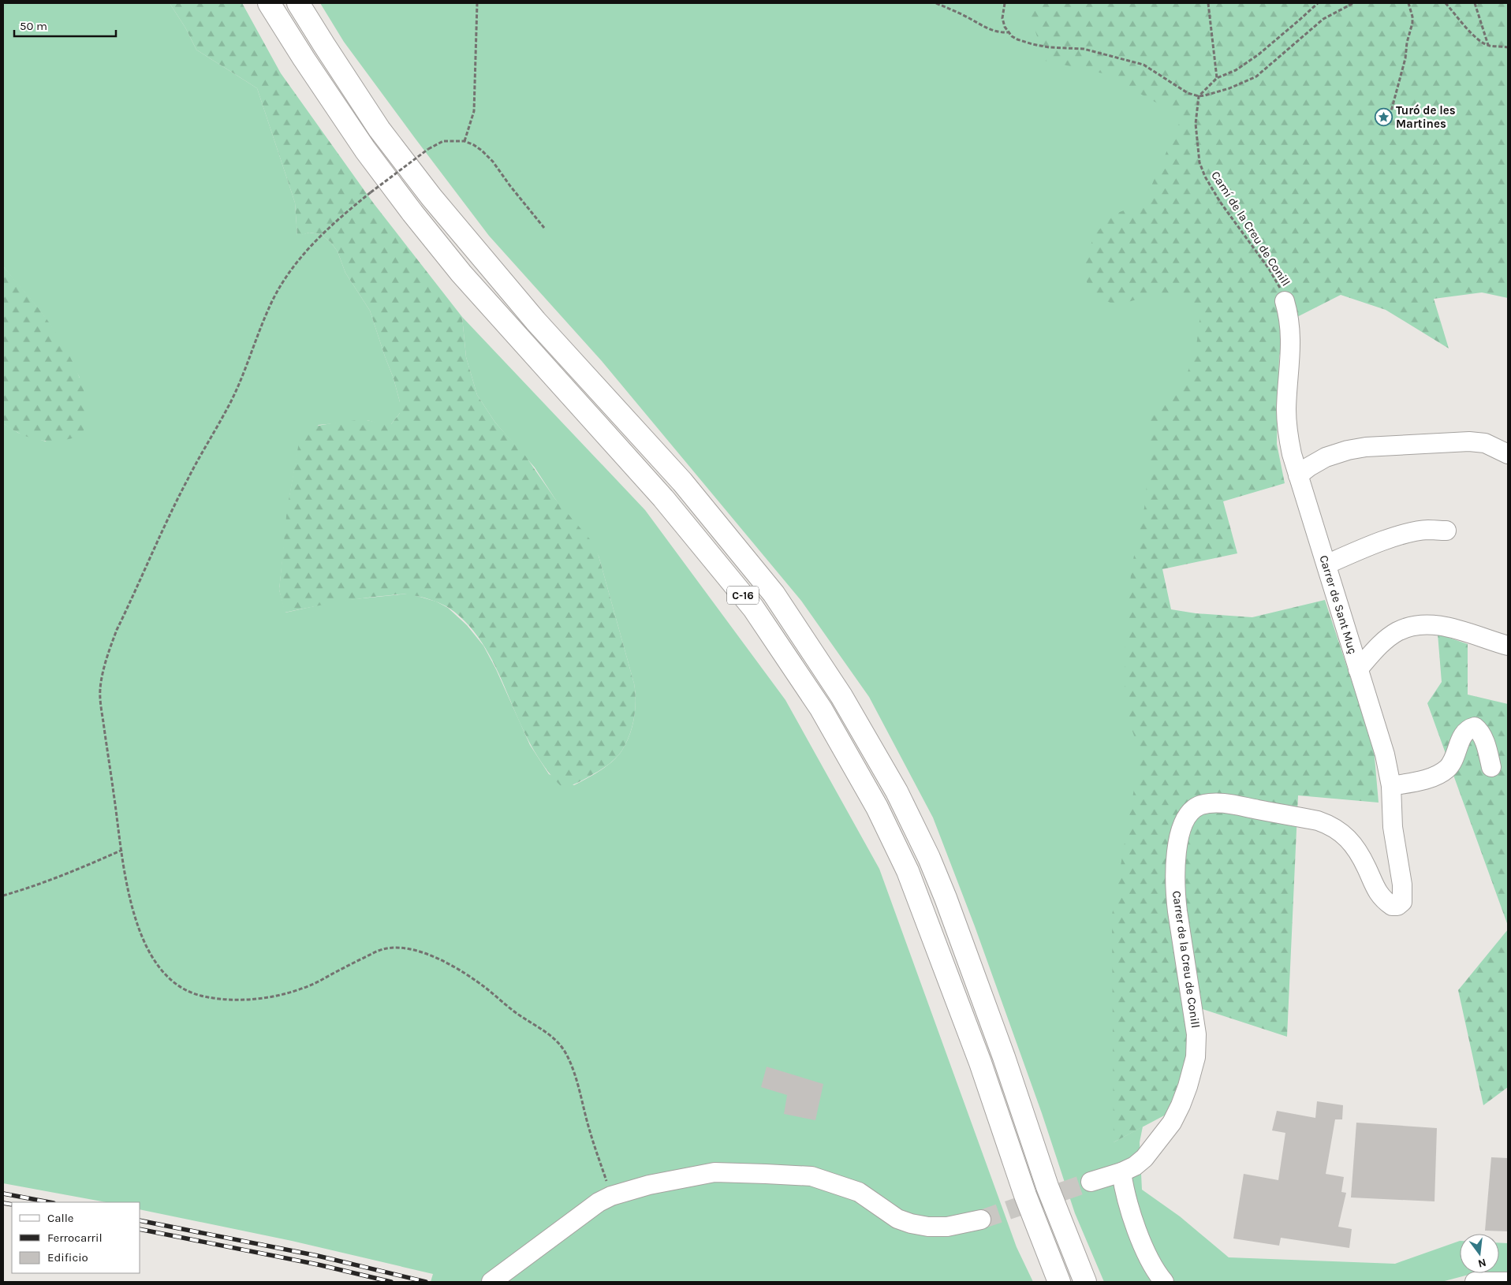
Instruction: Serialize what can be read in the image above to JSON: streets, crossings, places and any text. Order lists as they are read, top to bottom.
{
  "streets": {
    "highway": ["C-16"],
    "street": ["Carrer de Sant Muç", "Carrer de la Creu de Conill"],
    "path": ["Camí de la Creu de Conill"]
  },
  "crossings": [
    ["Camí de la Creu de Conill", "Carrer de Sant Muç"],
    ["Carrer de Sant Muç", "Carrer de la Creu de Conill"]
  ],
  "places": {
    "place": ["Turó de les Martines"]
  },
  "legend": ["Calle", "Ferrocarril", "Edificio"],
  "scale_bar": "50 m",
  "north": "bottom"
}
